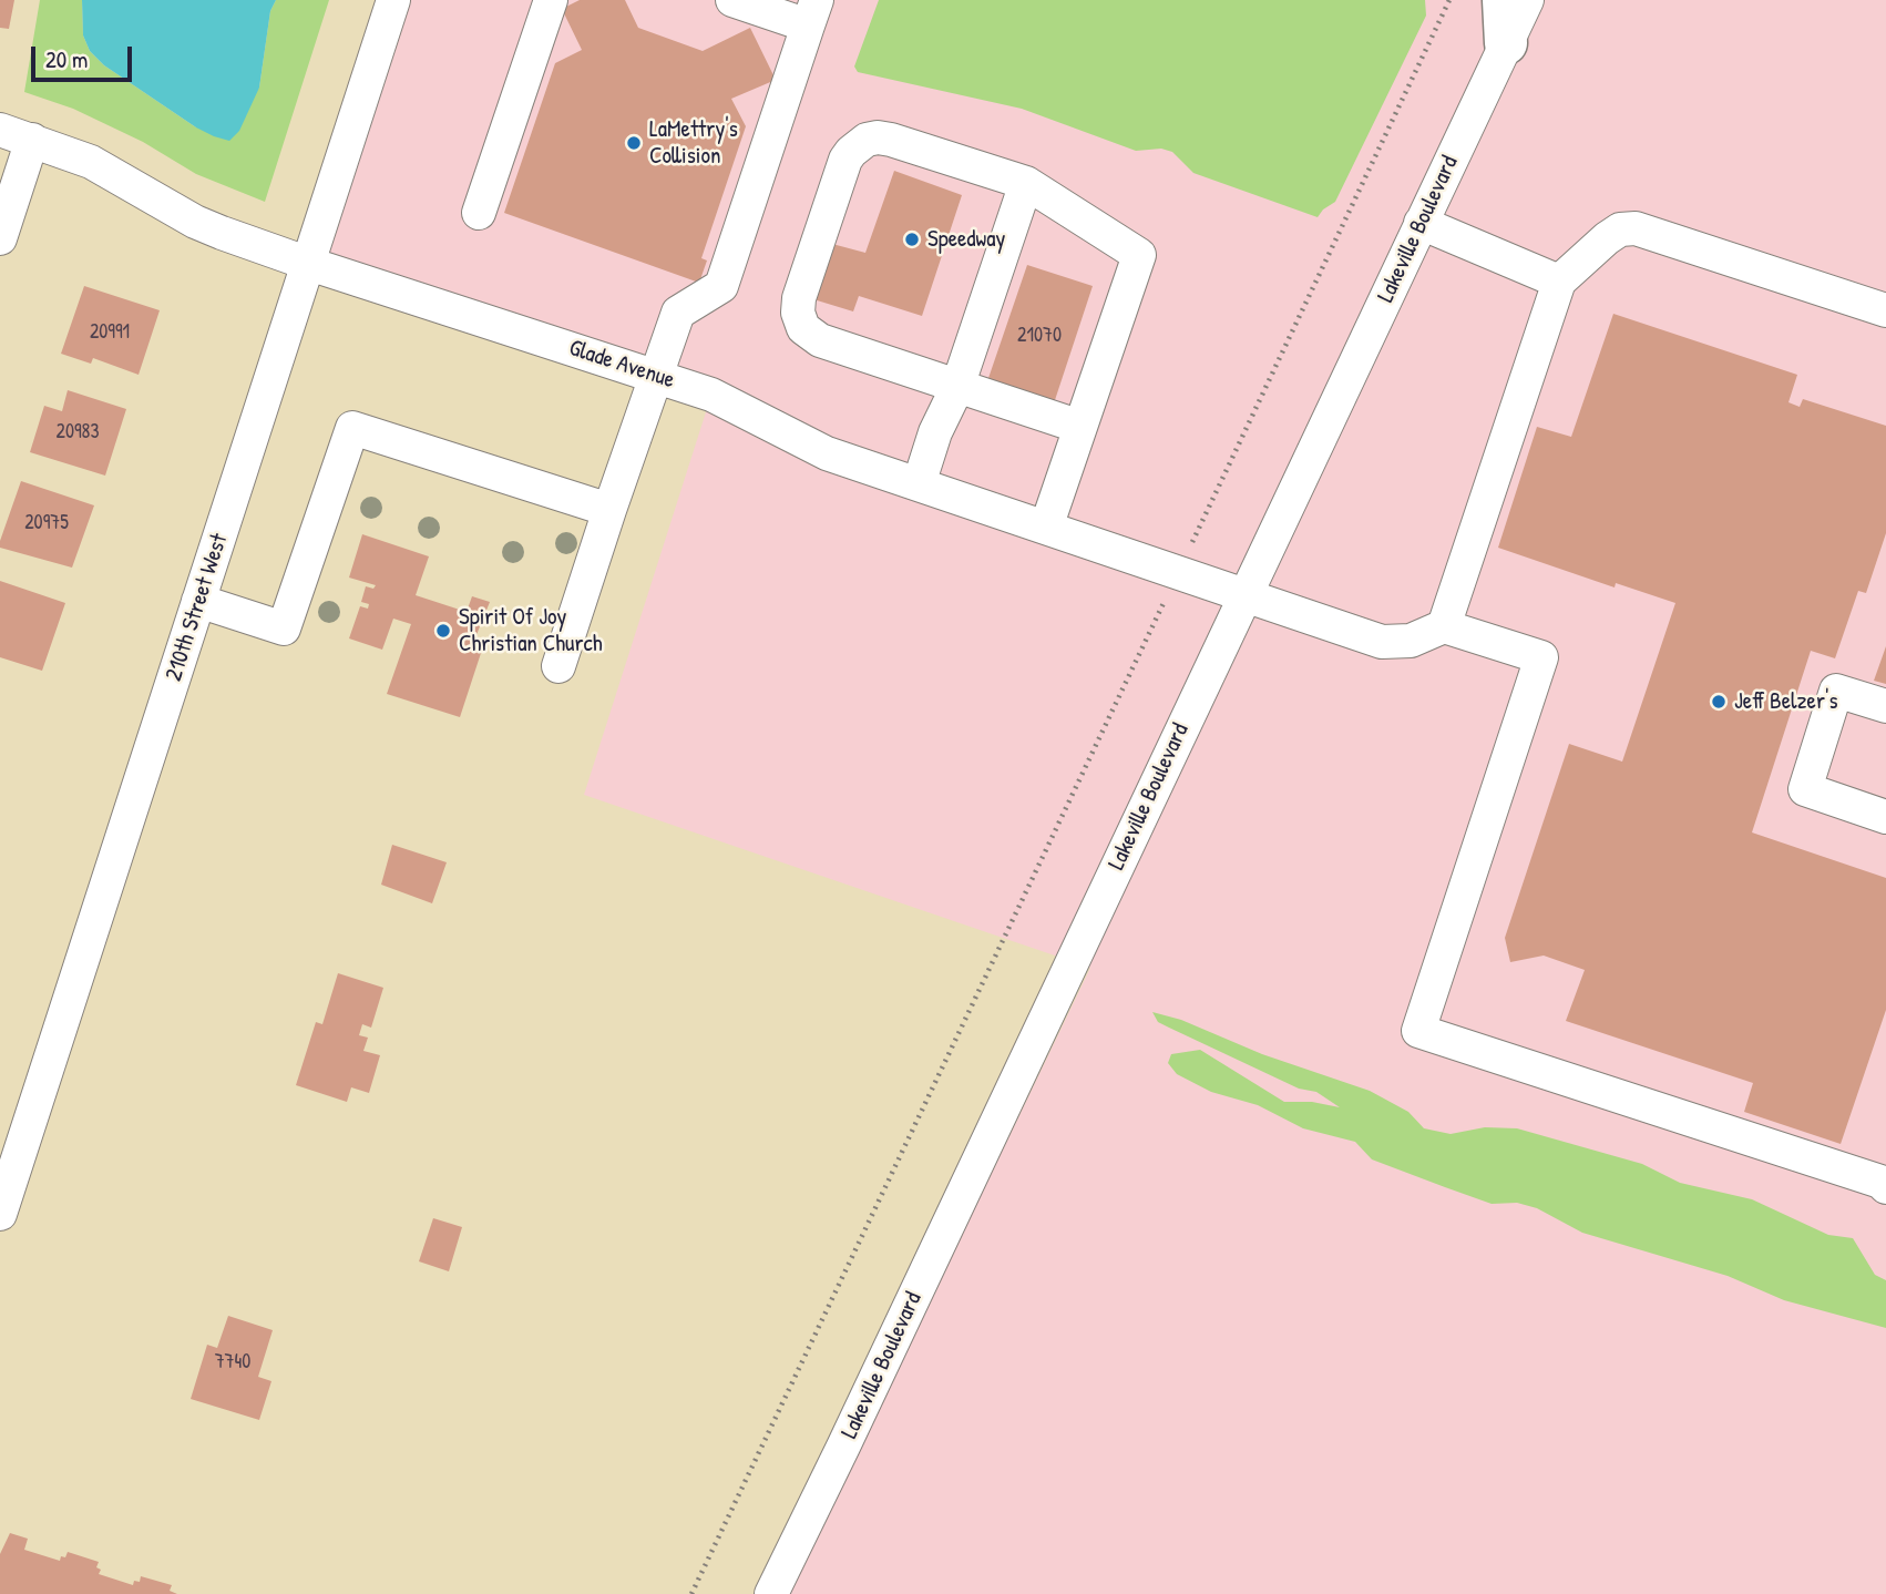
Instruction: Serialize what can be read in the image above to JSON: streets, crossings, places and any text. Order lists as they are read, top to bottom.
{
  "streets": {
    "street": ["Lakeville Boulevard", "Glade Avenue", "210th Street West"]
  },
  "crossings": [
    ["Lakeville Boulevard", "Glade Avenue"],
    ["Glade Avenue", "210th Street West"]
  ],
  "places": [
    "LaMettry's Collision",
    "Speedway",
    "Spirit Of Joy Christian Church",
    "Jeff Belzer's"
  ],
  "house_numbers": [
    "20991",
    "21070",
    "20983",
    "20975",
    "7740"
  ],
  "scale_bar": "20 m"
}
